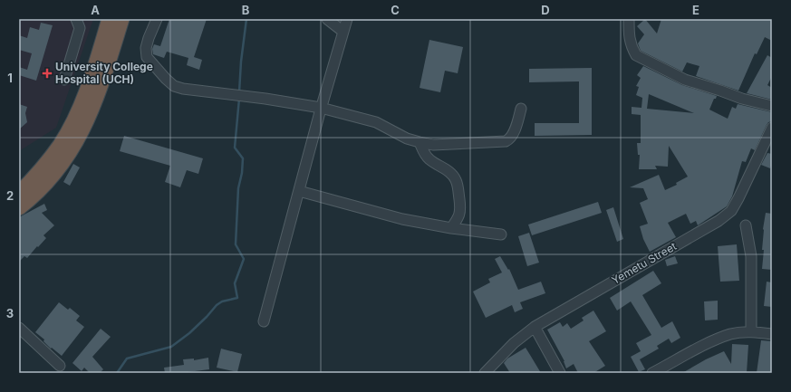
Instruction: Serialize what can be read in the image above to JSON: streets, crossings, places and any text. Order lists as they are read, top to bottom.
{
  "streets": {
    "street": ["Yemetu Street"]
  },
  "places": {
    "health": ["University College Hospital (UCH)"]
  },
  "grid": {
    "columns": [
      "A",
      "B",
      "C",
      "D",
      "E"
    ],
    "rows": ["1", "2", "3"]
  }
}
